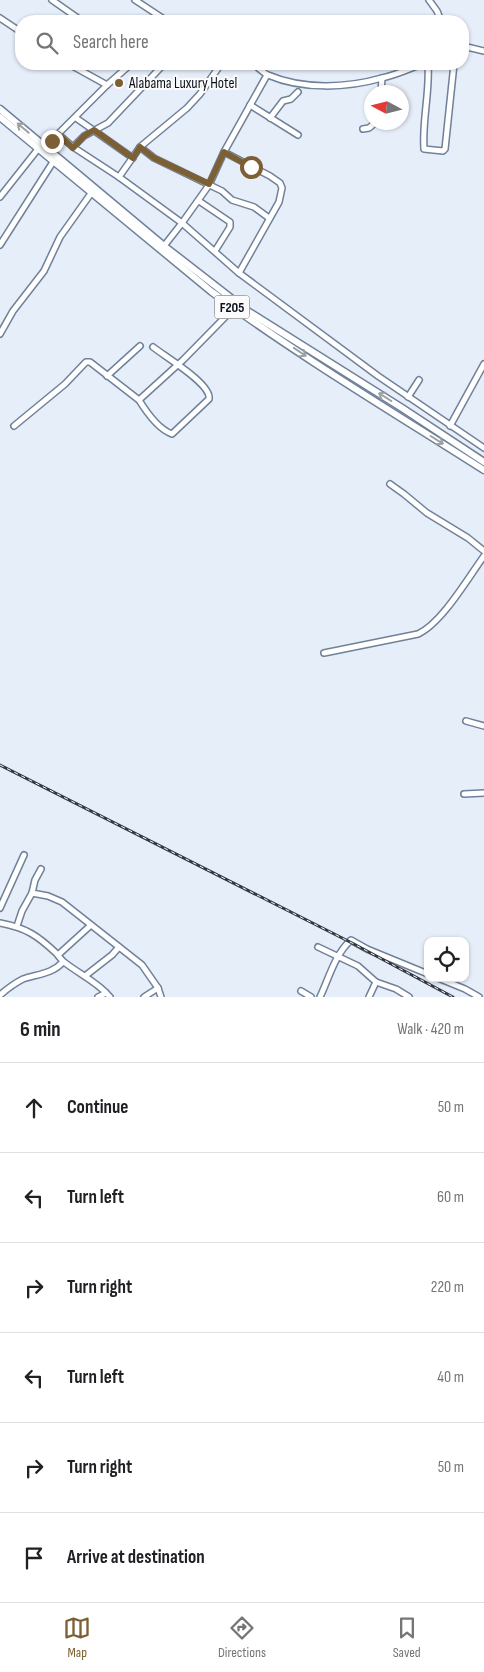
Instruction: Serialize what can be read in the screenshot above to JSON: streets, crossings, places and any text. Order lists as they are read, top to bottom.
{
  "streets": {
    "main road": ["F205"]
  },
  "places": ["Alabama Luxury Hotel"],
  "north": "left",
  "page": {
    "search": "Search here",
    "heading": ["6 min", "Walk · 420 m"],
    "list": [
      ["Continue", "50 m"],
      ["Turn left", "60 m"],
      ["Turn right", "220 m"],
      ["Turn left", "40 m"],
      ["Turn right", "50 m"],
      "Arrive at destination"
    ],
    "nav": ["Map", "Directions", "Saved"]
  }
}
